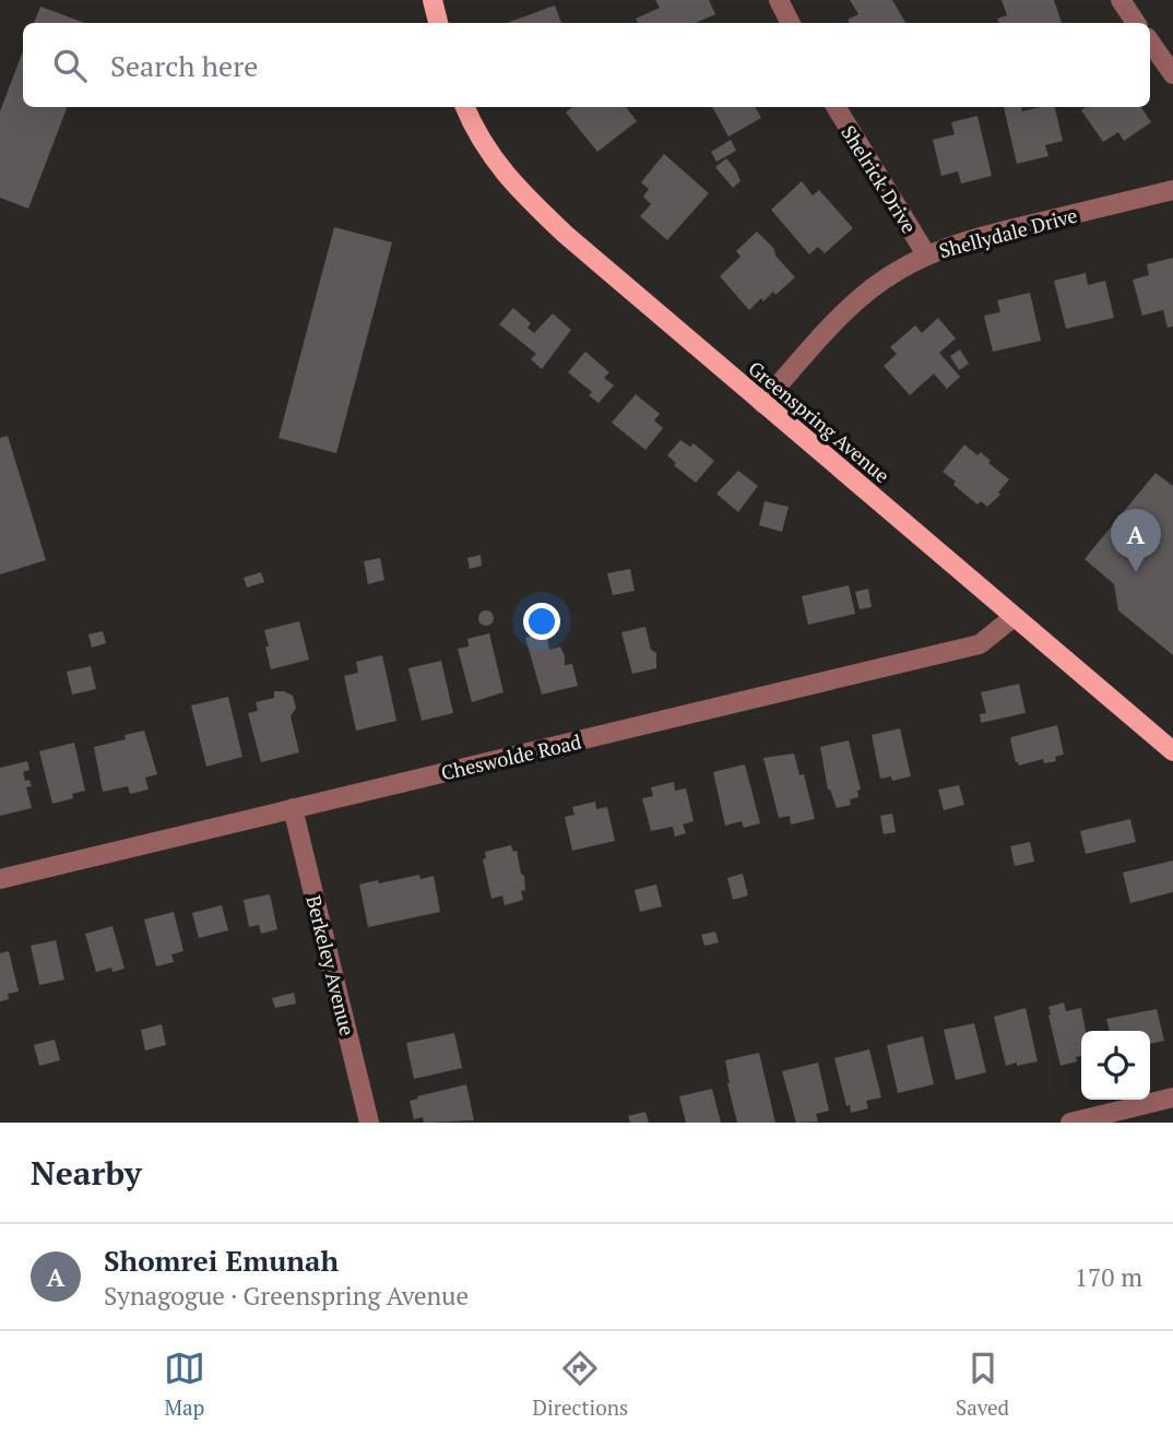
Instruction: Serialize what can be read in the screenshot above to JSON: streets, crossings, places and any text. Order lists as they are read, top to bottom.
{
  "streets": {
    "main road": ["Greenspring Avenue"],
    "street": [
      "Shelrick Drive",
      "Shellydale Drive",
      "Cheswolde Road",
      "Berkeley Avenue"
    ]
  },
  "crossings": [
    ["Shelrick Drive", "Shellydale Drive"],
    ["Shellydale Drive", "Greenspring Avenue"],
    ["Greenspring Avenue", "Cheswolde Road"],
    ["Cheswolde Road", "Berkeley Avenue"]
  ],
  "page": {
    "search": "Search here",
    "pins": "A",
    "heading": "Nearby",
    "list": [
      {
        "mark": "A",
        "name": "Shomrei Emunah",
        "note": "Synagogue · Greenspring Avenue",
        "value": "170 m"
      }
    ],
    "nav": ["Map", "Directions", "Saved"]
  }
}
